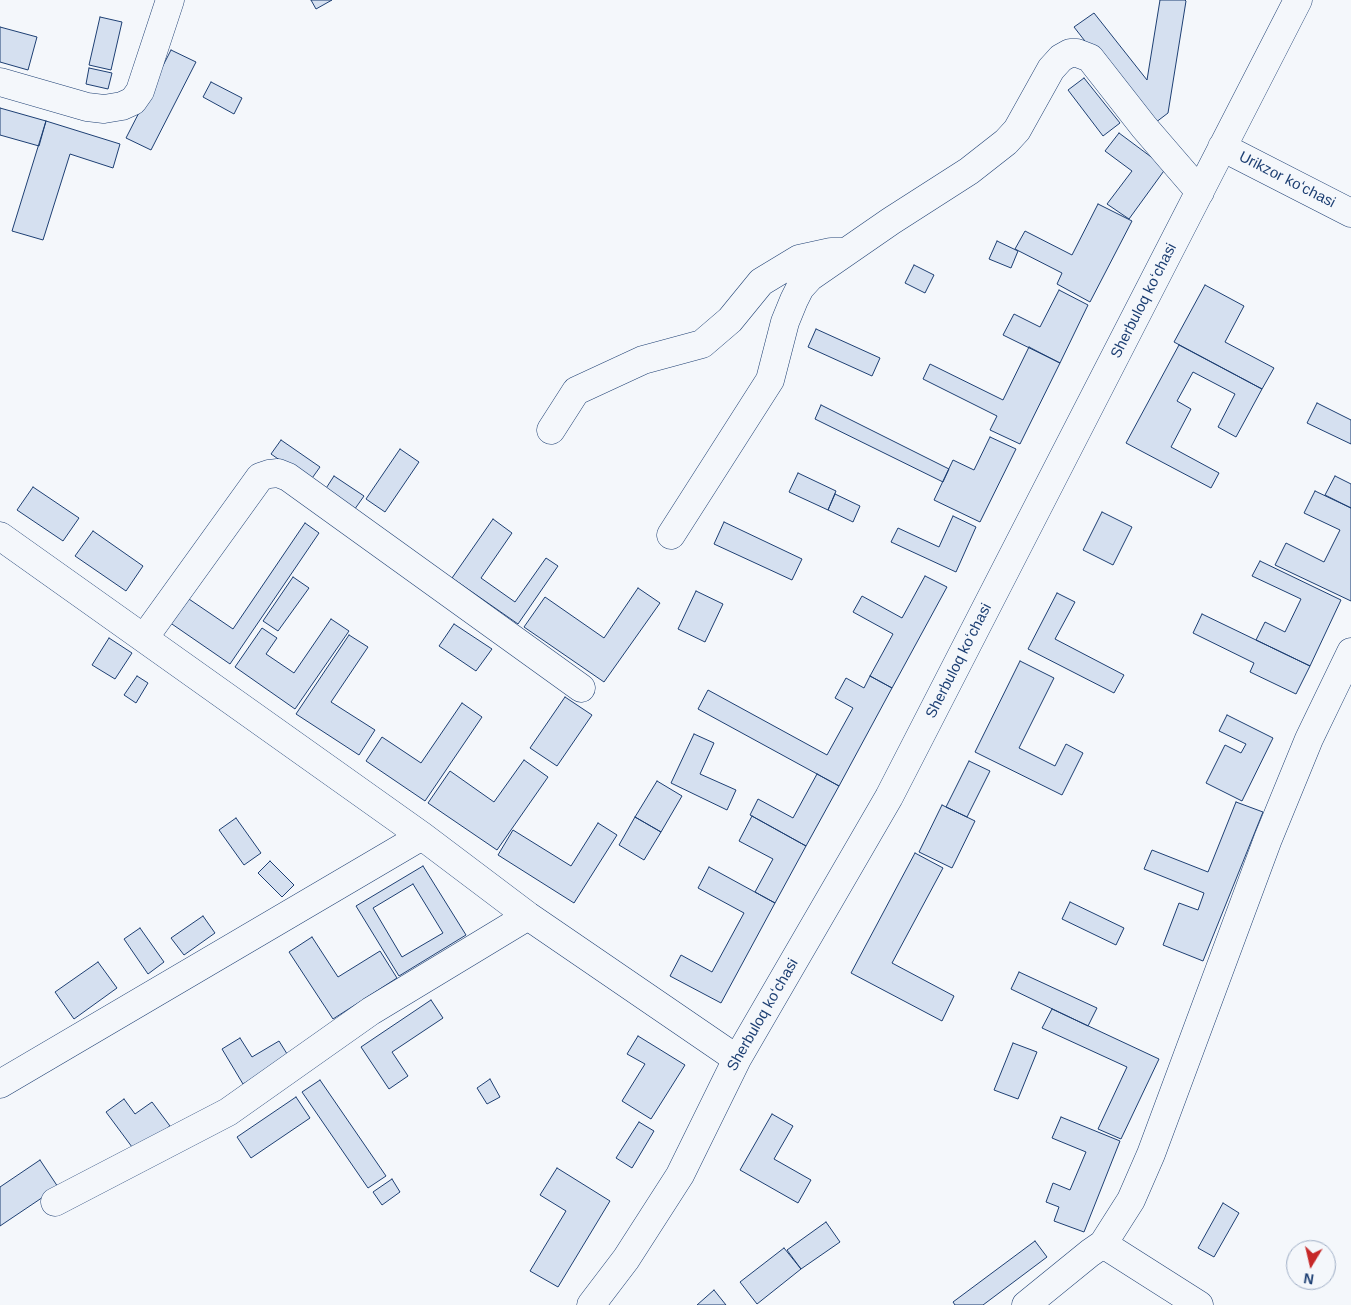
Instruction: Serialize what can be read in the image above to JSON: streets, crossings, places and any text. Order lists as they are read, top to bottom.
{
  "streets": {
    "street": ["Urikzor koʻchasi", "Sherbuloq koʻchasi"]
  },
  "crossings": [
    ["Urikzor koʻchasi", "Sherbuloq koʻchasi"]
  ],
  "north": "bottom"
}
